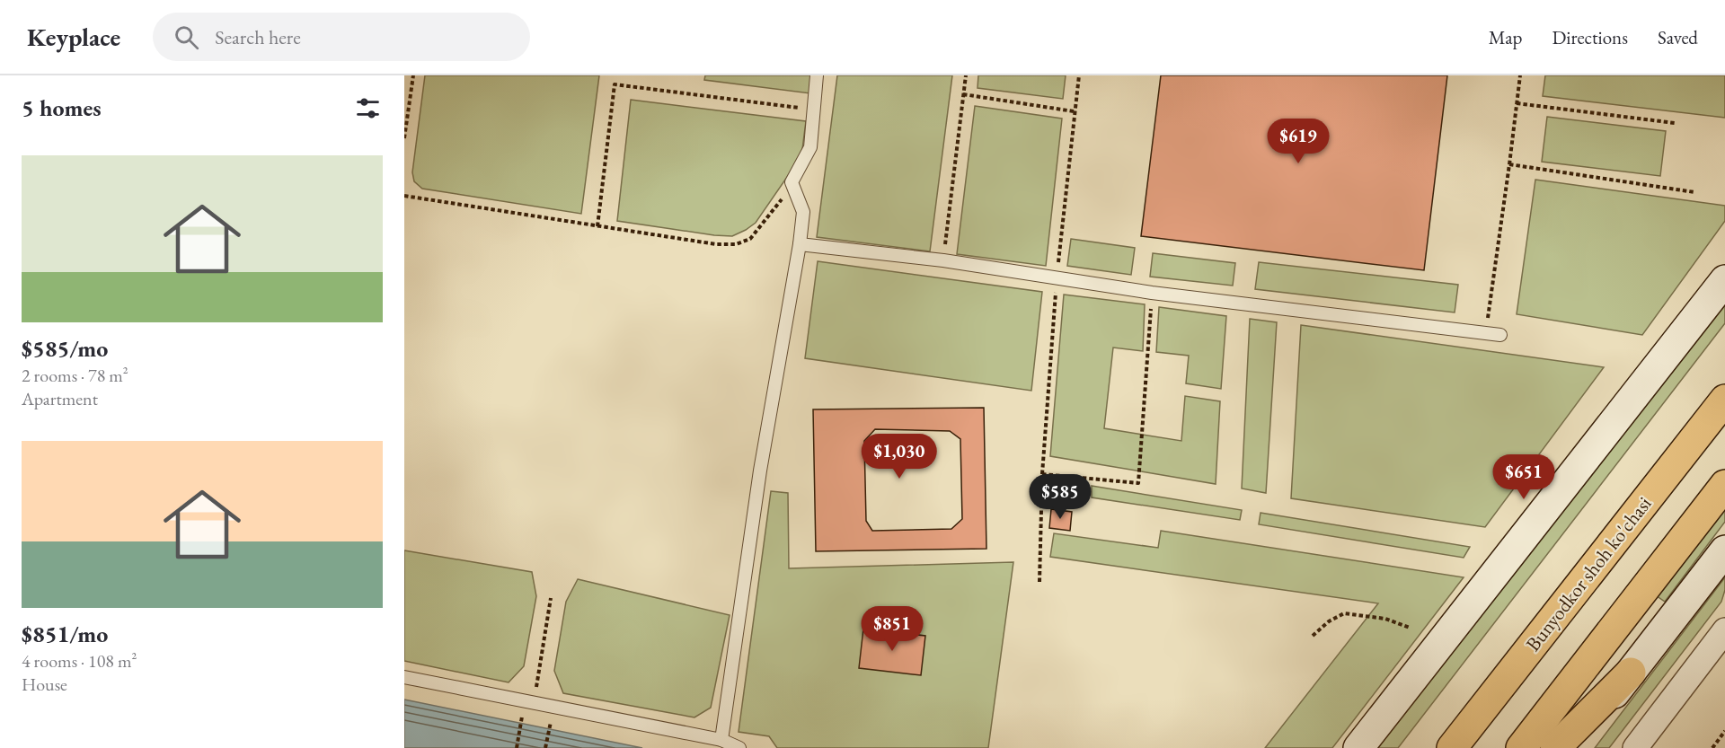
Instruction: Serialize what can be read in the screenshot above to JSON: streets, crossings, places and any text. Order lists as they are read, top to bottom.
{
  "streets": {
    "main road": ["Bunyodkor shoh ko'chasi"]
  },
  "page": {
    "header": "Keyplace",
    "search": "Search here",
    "nav": ["Map", "Directions", "Saved"],
    "heading": "5 homes",
    "price": [
      "$619",
      "$1,030",
      "$651",
      "$585",
      "$851"
    ],
    "list": [
      {
        "name": "$585/mo",
        "note": "2 rooms · 78 m² · Apartment"
      },
      {
        "name": "$851/mo",
        "note": "4 rooms · 108 m² · House"
      }
    ]
  }
}
